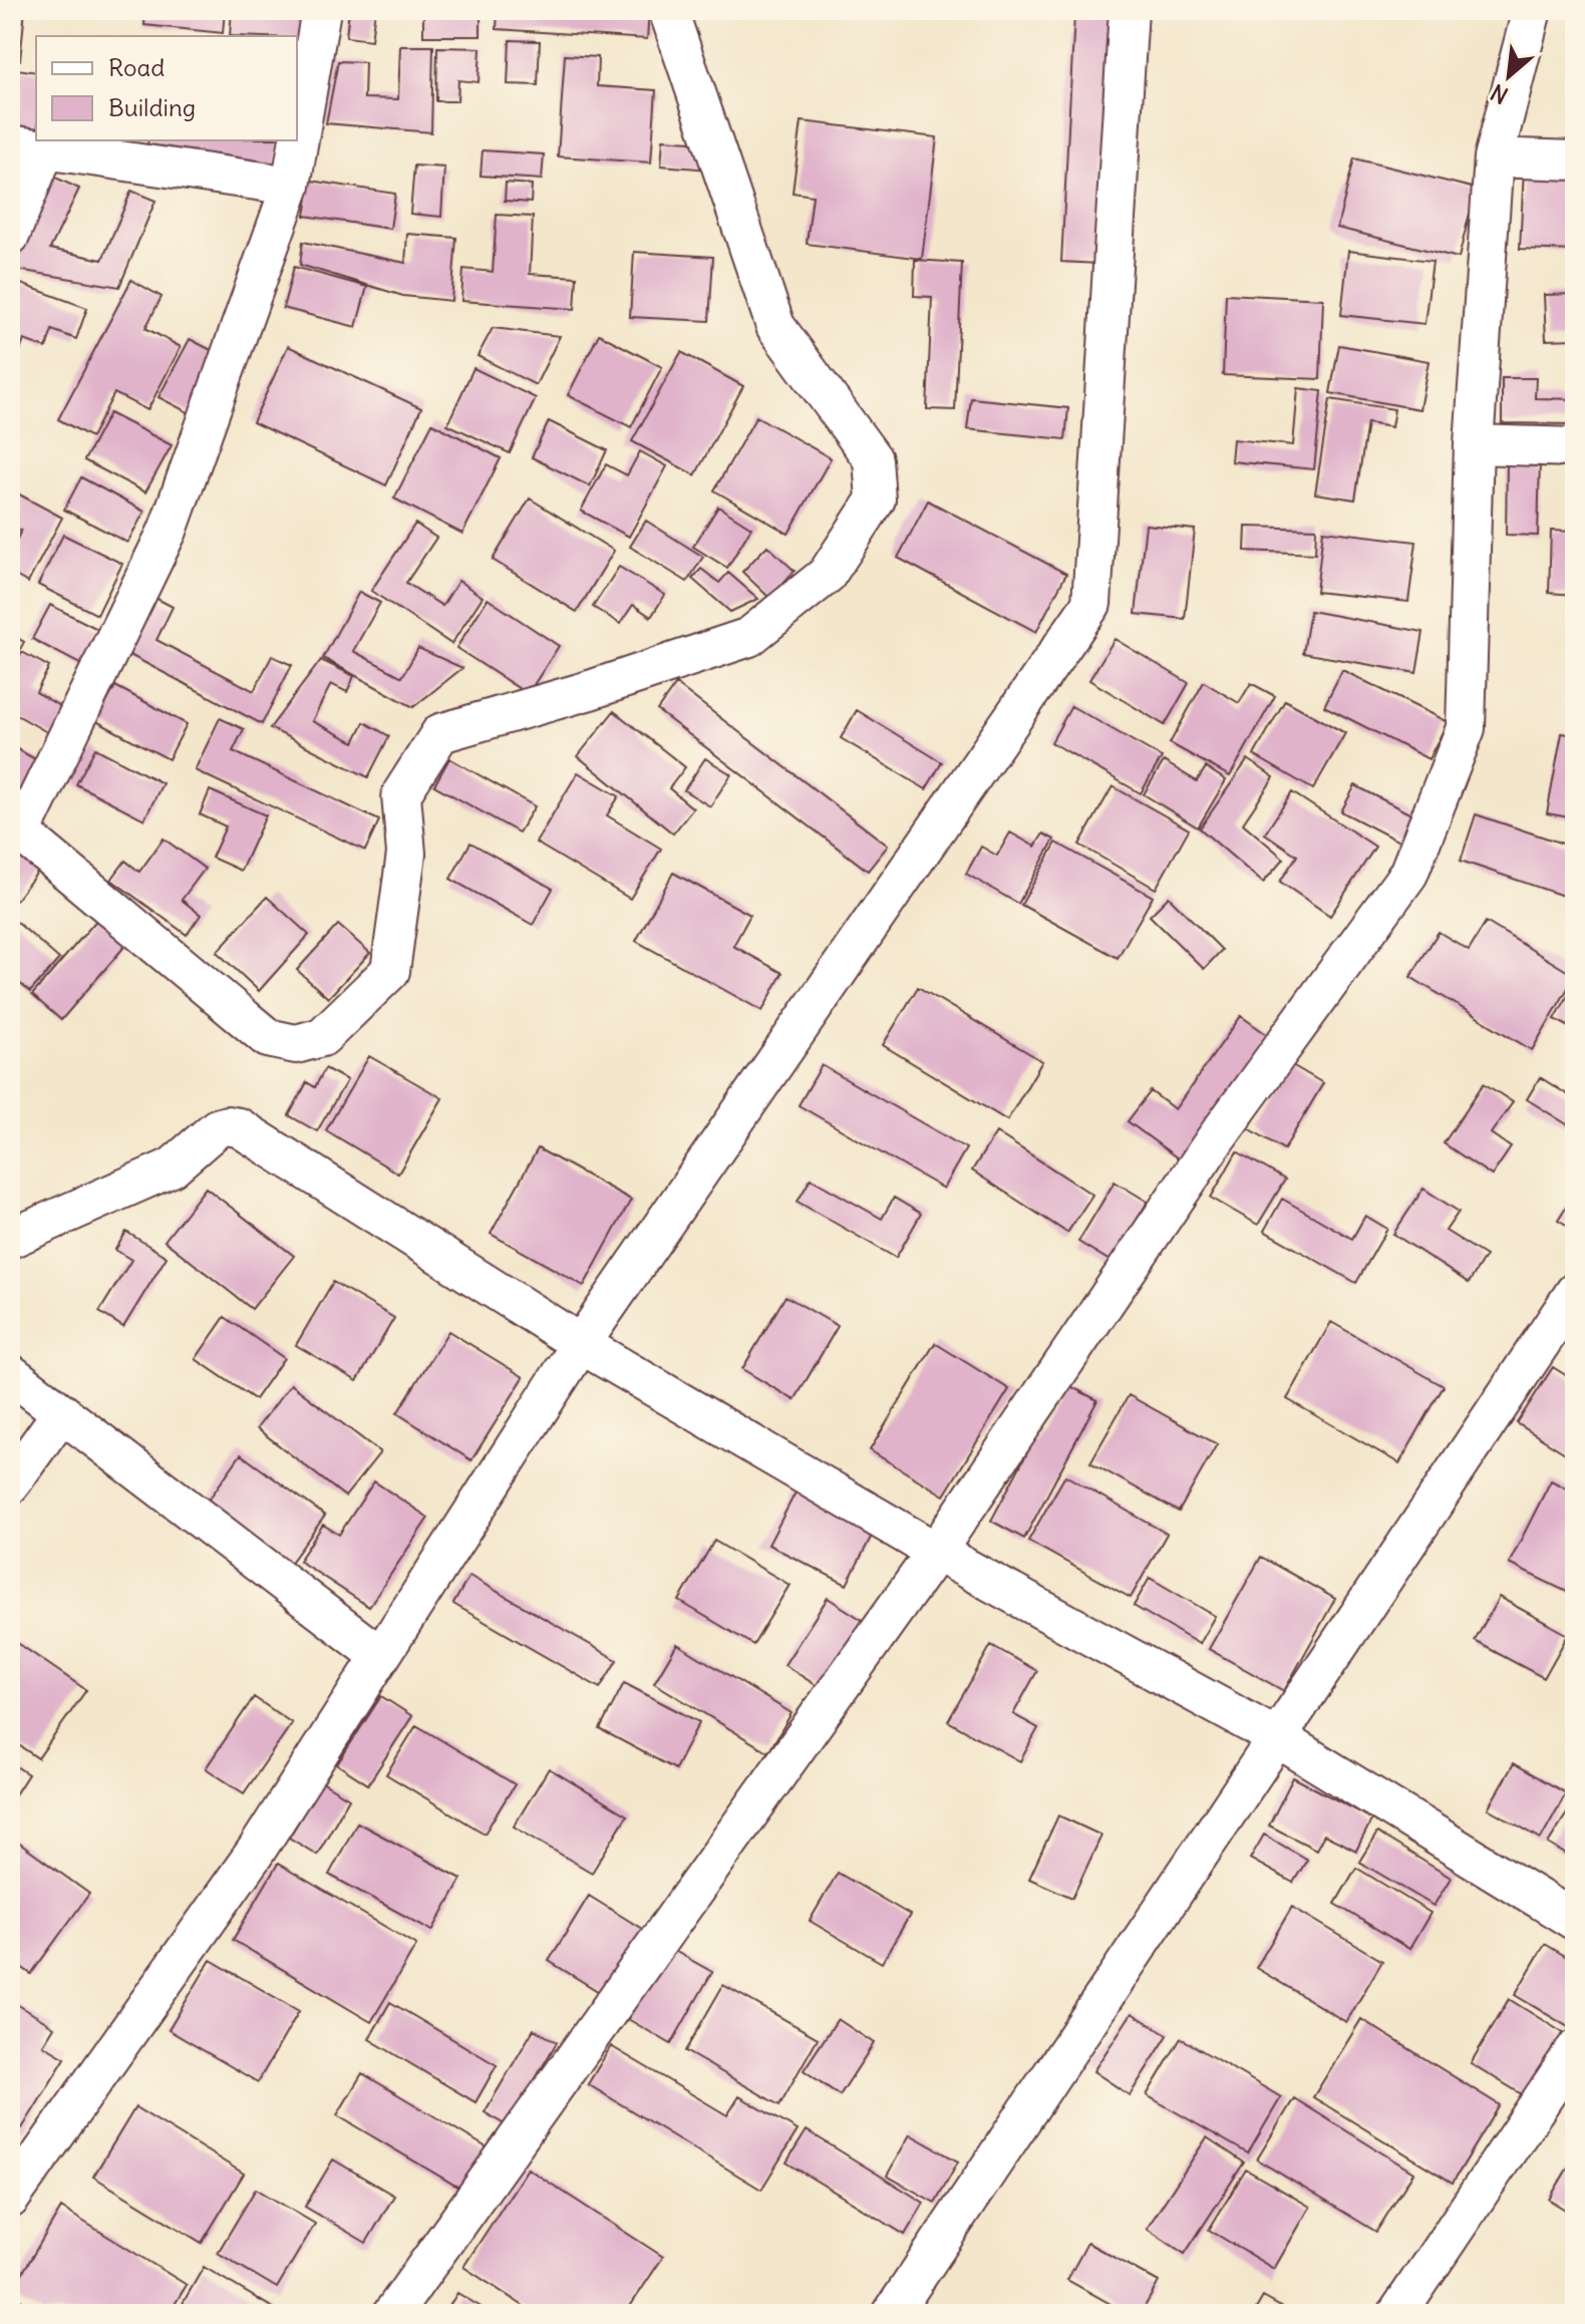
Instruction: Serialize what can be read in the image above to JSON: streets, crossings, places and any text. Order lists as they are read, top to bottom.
{
  "legend": ["Road", "Building"],
  "north": "bottom left"
}
